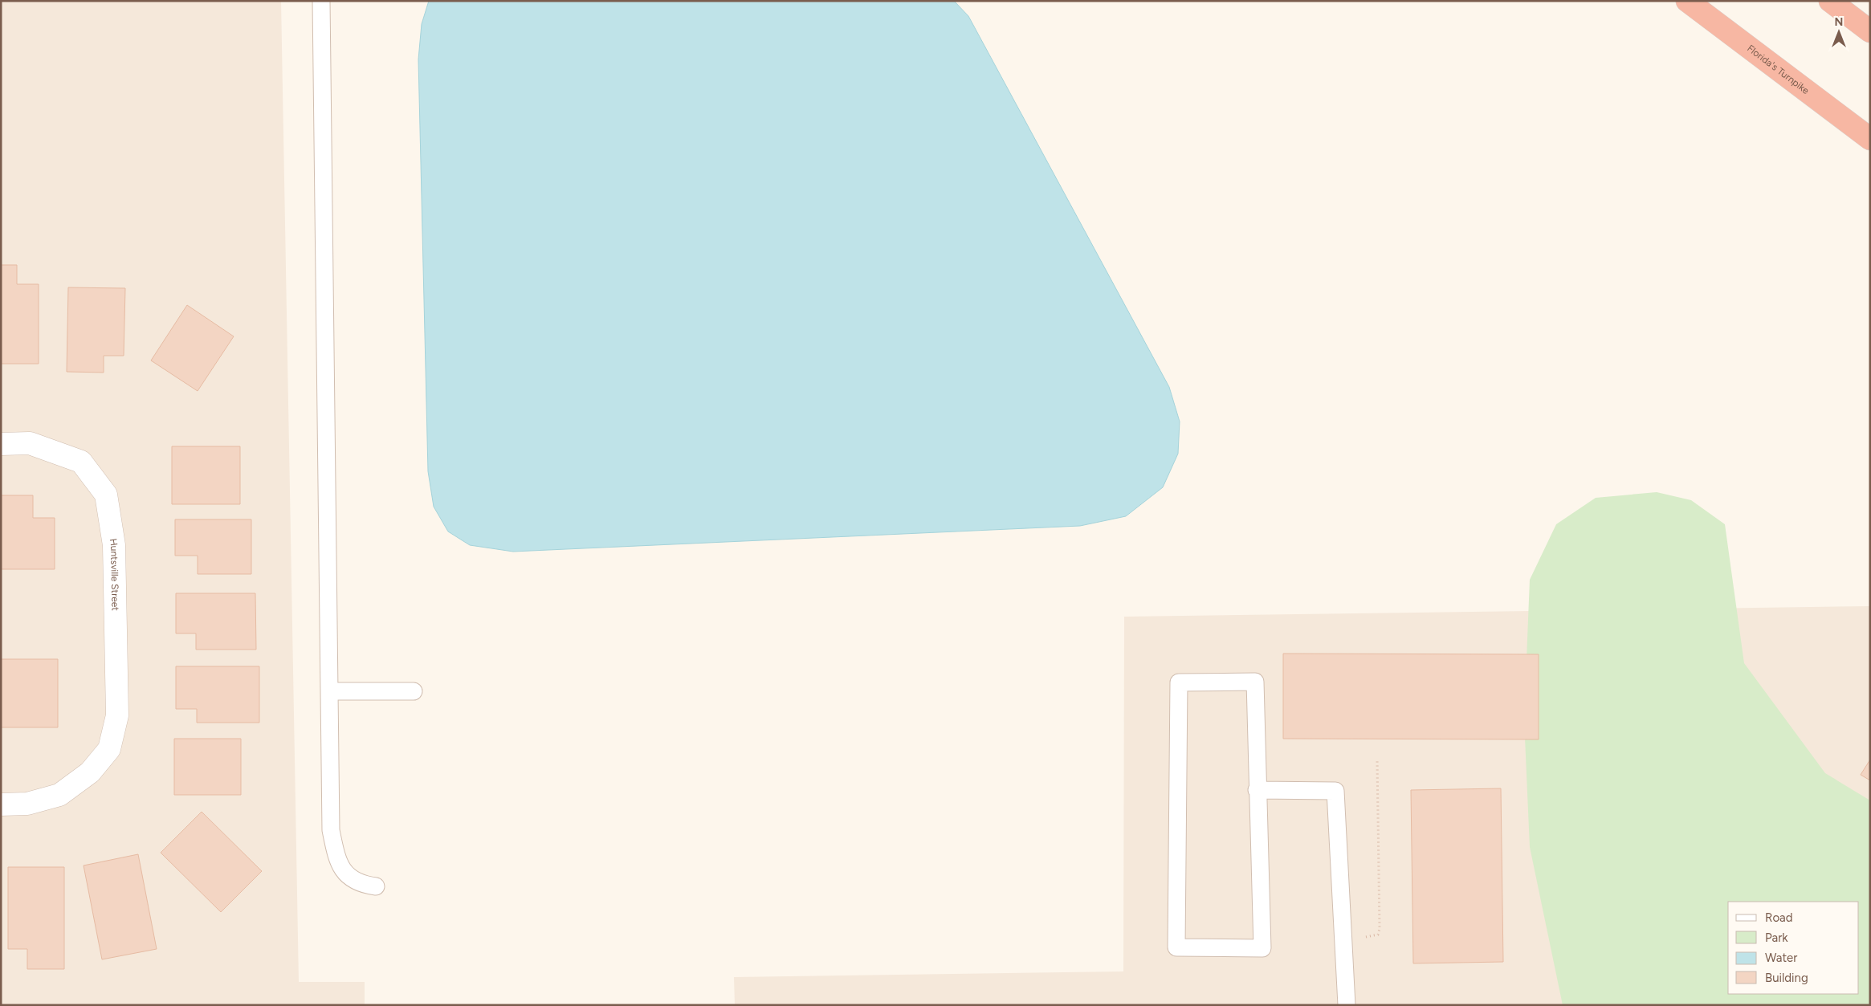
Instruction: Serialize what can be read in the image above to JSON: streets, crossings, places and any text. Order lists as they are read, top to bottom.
{
  "streets": {
    "highway": ["Florida's Turnpike"],
    "street": ["Huntsville Street"]
  },
  "legend": [
    "Road",
    "Park",
    "Water",
    "Building"
  ],
  "north": "top"
}
